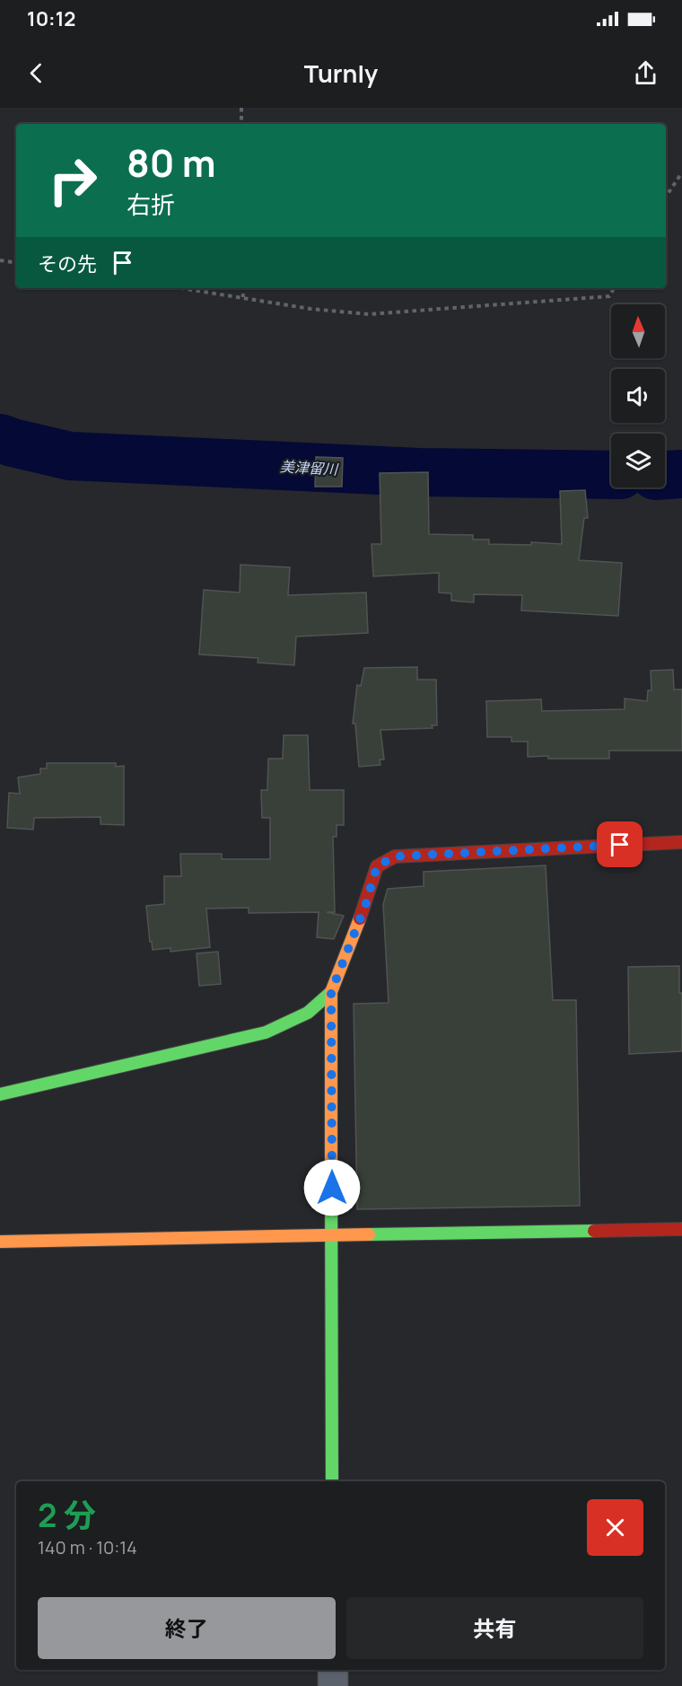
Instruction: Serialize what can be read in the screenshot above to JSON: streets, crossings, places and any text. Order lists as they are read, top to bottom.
{
  "water": ["美津留川"],
  "north": "top",
  "page": {
    "status": "10:12",
    "header": "Turnly",
    "turn": ["80 m", "右折"],
    "then": "その先",
    "heading": ["2 分", "140 m · 10:14"],
    "buttons": ["終了", "共有"]
  }
}
